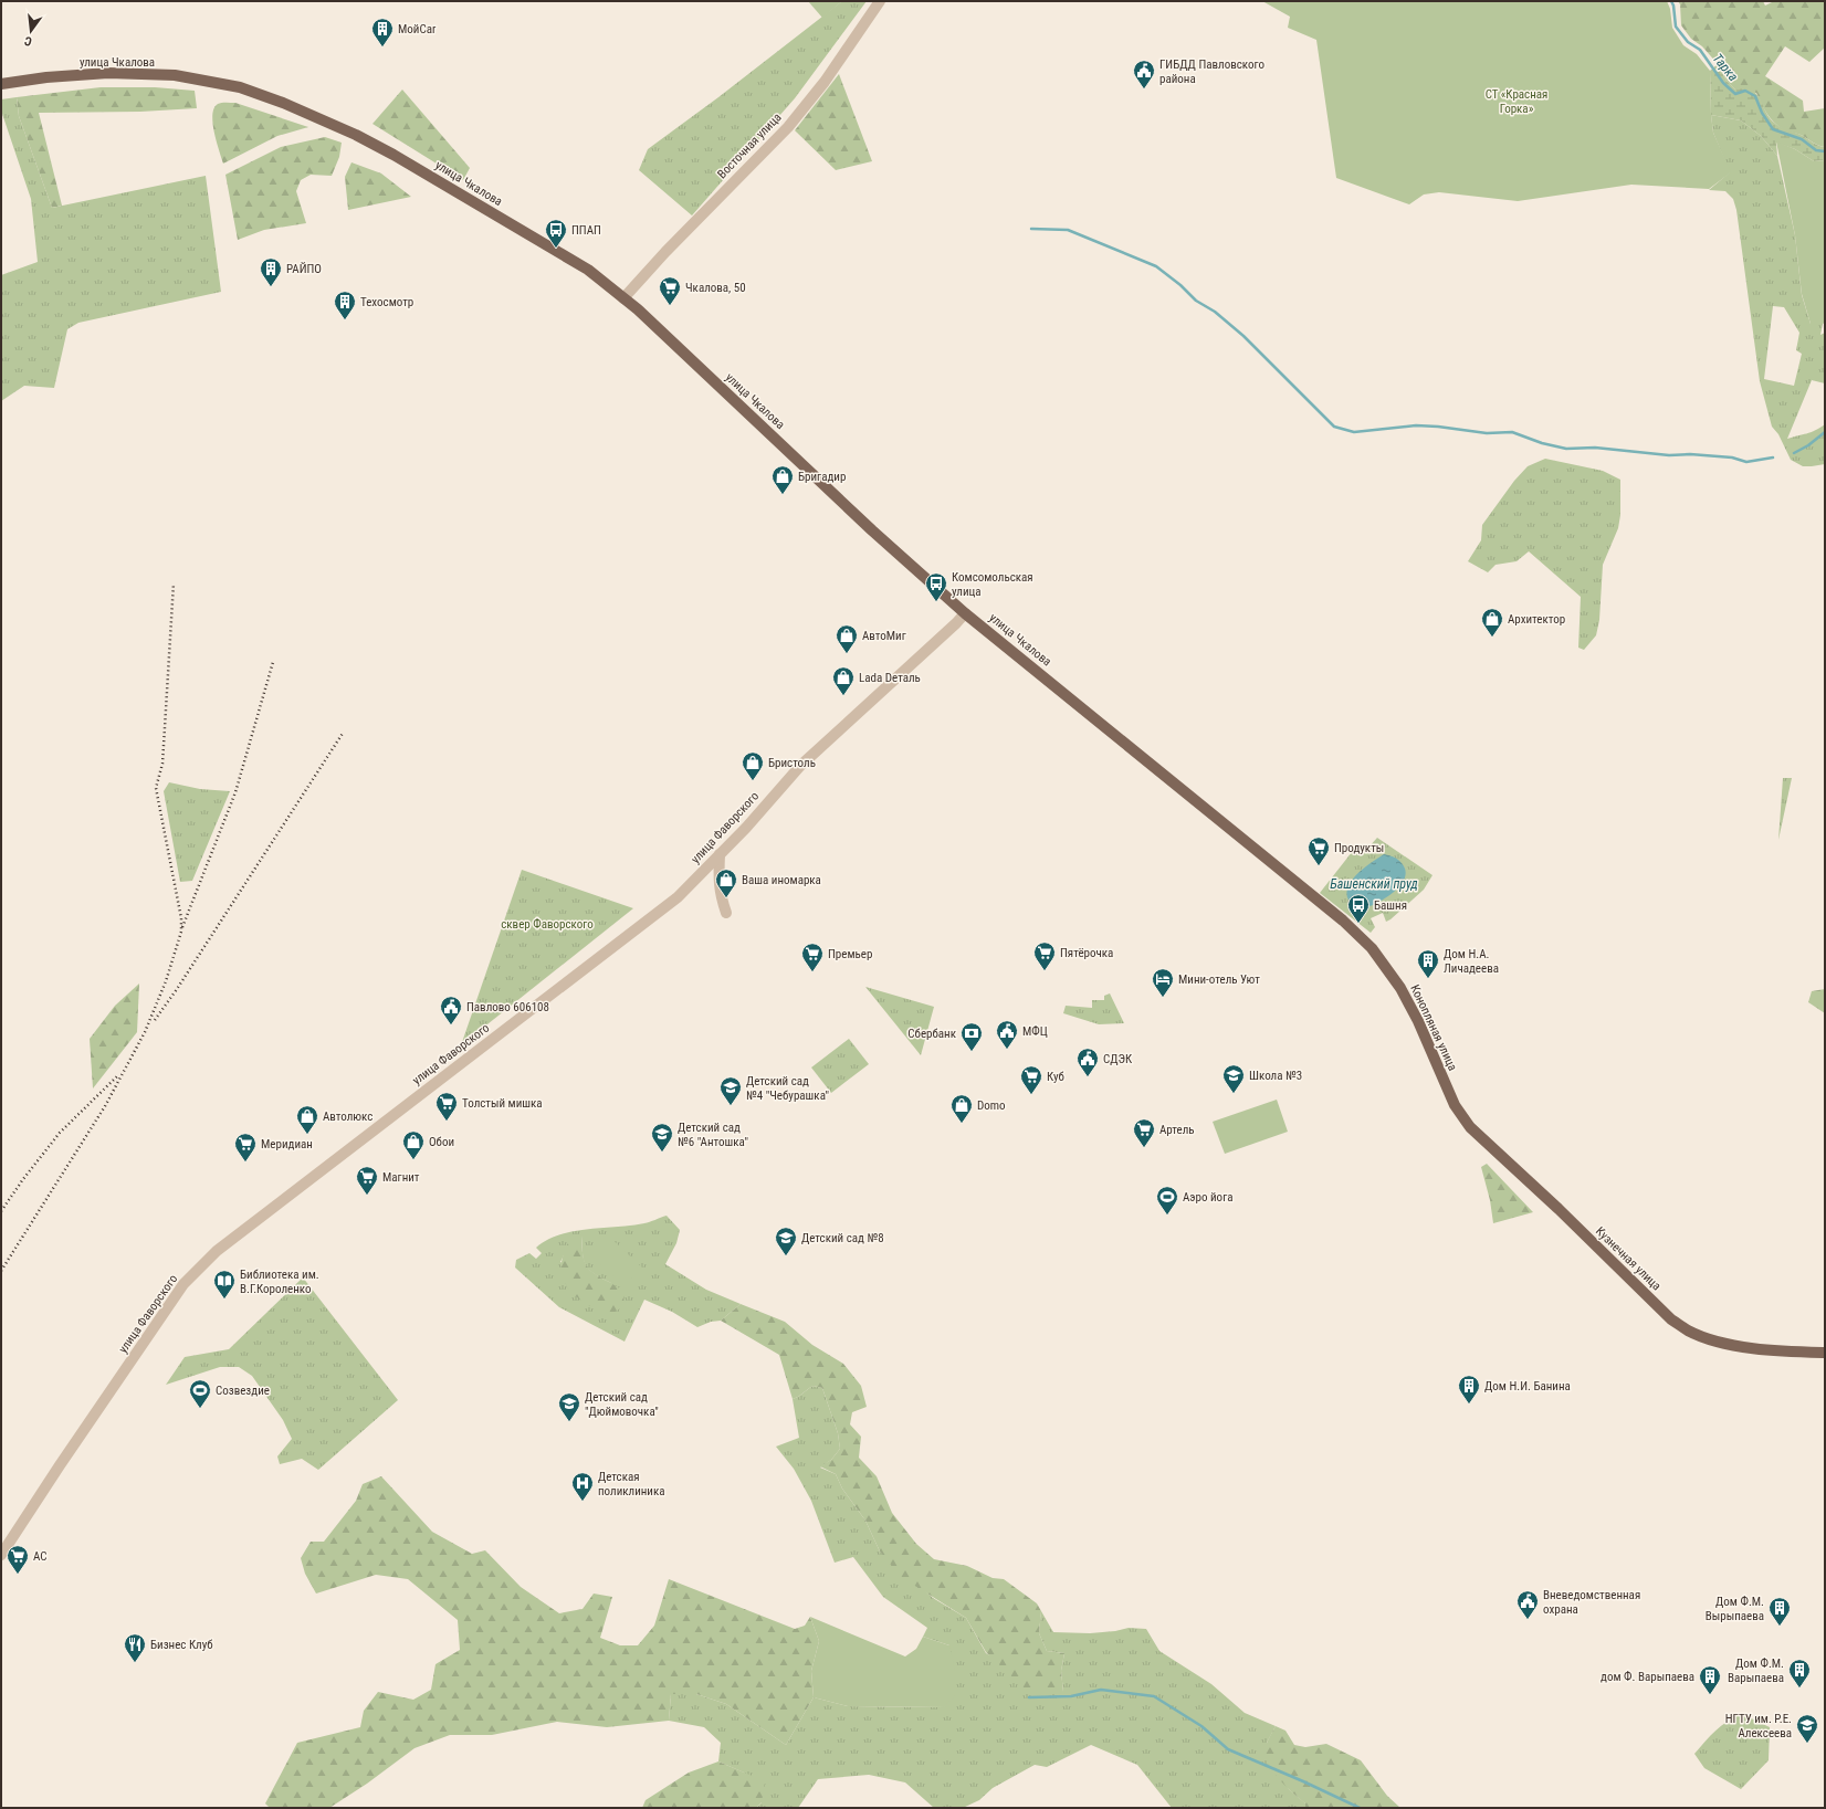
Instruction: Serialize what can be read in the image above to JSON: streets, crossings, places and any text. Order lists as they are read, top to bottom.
{
  "streets": {
    "main road": ["улица Чкалова", "Конопляная улица", "Кузнечная улица"],
    "street": ["Восточная улица", "улица Фаворского"]
  },
  "crossings": [
    ["улица Чкалова", "Восточная улица"],
    ["улица Чкалова", "улица Фаворского"],
    ["улица Чкалова", "Конопляная улица"],
    ["Конопляная улица", "Кузнечная улица"]
  ],
  "water": ["Тарка", "Башенский пруд"],
  "parks": ["СТ «Красная Горка»", "сквер Фаворского"],
  "places": {
    "building": [
      "МойCar",
      "РАЙПО",
      "Техосмотр",
      "Дом Н.А. Личадеева",
      "Дом Н.И. Банина",
      "Дом Ф.М. Вырыпаева",
      "Дом Ф.М. Варыпаева",
      "дом Ф. Варыпаева"
    ],
    "public building": [
      "ГИБДД Павловского района",
      "Павлово 606108",
      "МФЦ",
      "СДЭК",
      "Вневедомственная охрана"
    ],
    "bus stop": ["ППАП", "Комсомольская улица", "Башня"],
    "supermarket": [
      "Чкалова, 50",
      "Продукты",
      "Пятёрочка",
      "Премьер",
      "Куб",
      "Толстый мишка",
      "Артель",
      "Меридиан",
      "Магнит",
      "АС"
    ],
    "shop": [
      "Бригадир",
      "Архитектор",
      "АвтоМиг",
      "Lada Dеталь",
      "Бристоль",
      "Ваша иномарка",
      "Domo",
      "Автолюкс",
      "Обои"
    ],
    "hotel": ["Мини-отель Уют"],
    "bank": ["Сбербанк"],
    "school or university": [
      "Школа №3",
      "Детский сад №4 \"Чебурашка\"",
      "Детский сад №6 \"Антошка\"",
      "Детский сад №8",
      "Детский сад \"Дюймовочка\"",
      "НГТУ им. Р.Е. Алексеева"
    ],
    "sports": ["Аэро йога", "Созвездие"],
    "library": ["Библиотека им. В.Г.Короленко"],
    "hospital": ["Детская поликлиника"],
    "restaurant": ["Бизнес Клуб"]
  },
  "north": "bottom"
}
